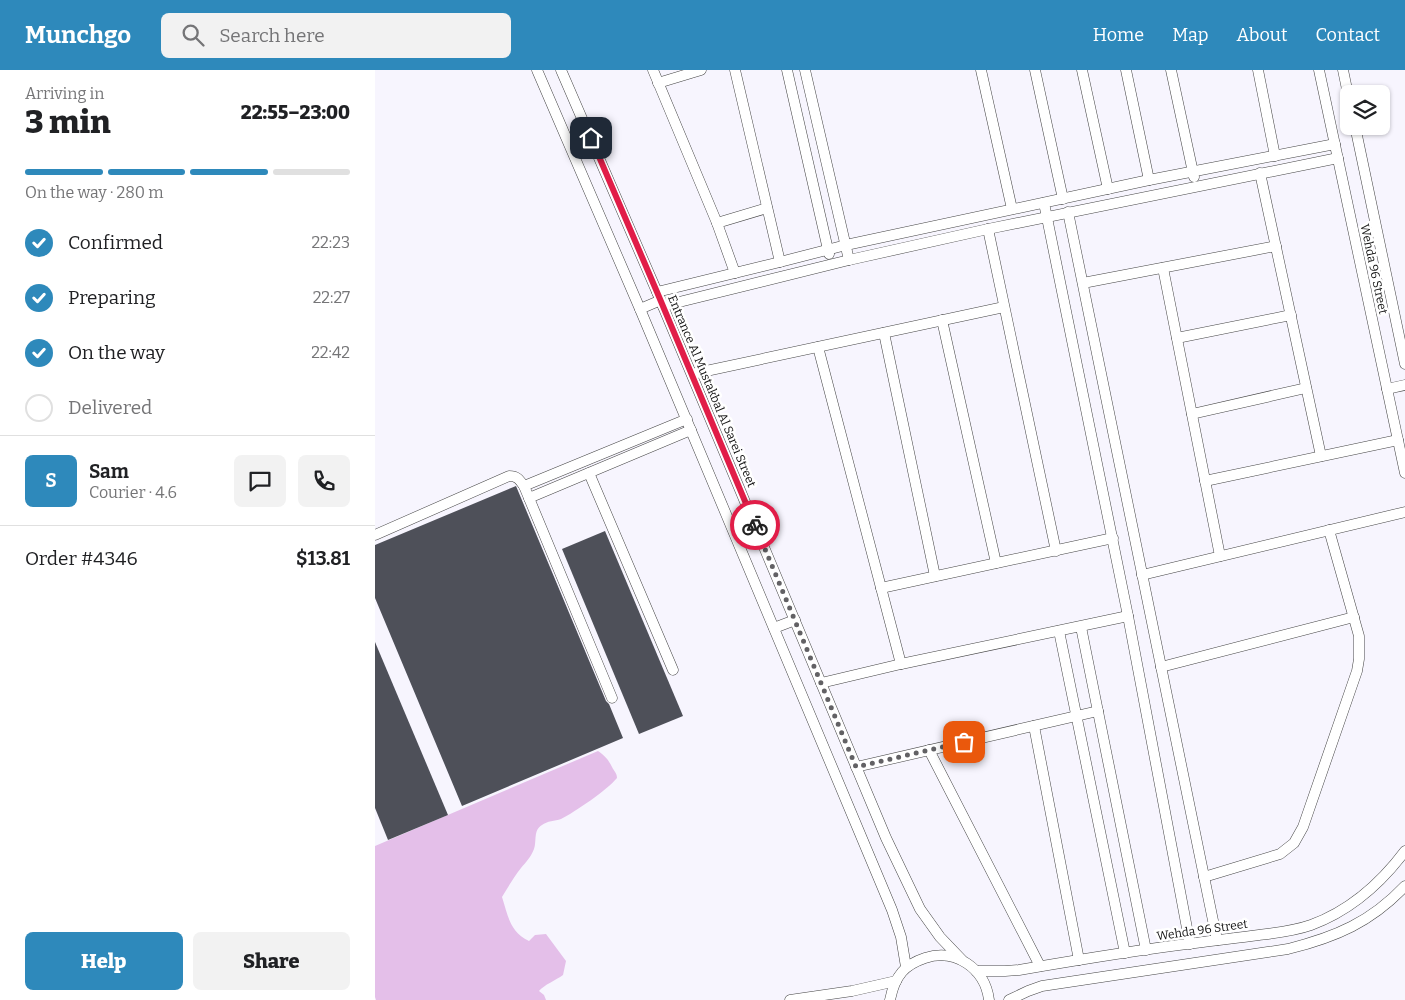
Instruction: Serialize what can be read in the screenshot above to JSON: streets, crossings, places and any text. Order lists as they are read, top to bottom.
{
  "streets": {
    "street": ["Wehda 96 Street", "Entrance Al Mustakbal Al Sarei Street"]
  },
  "crossings": [
    ["Wehda 96 Street", "Entrance Al Mustakbal Al Sarei Street"]
  ],
  "page": {
    "header": "Munchgo",
    "search": "Search here",
    "nav": [
      "Home",
      "Map",
      "About",
      "Contact"
    ],
    "heading": ["3 min", "Arriving in", "22:55–23:00"],
    "panel": [
      "Sam",
      "Courier · 4.6",
      "Order #4346",
      "$13.81"
    ],
    "bar": "On the way · 280 m",
    "list": [
      ["Confirmed", "22:23"],
      ["Preparing", "22:27"],
      ["On the way", "22:42"],
      "Delivered"
    ],
    "round": "S",
    "buttons": ["Help", "Share"]
  }
}
